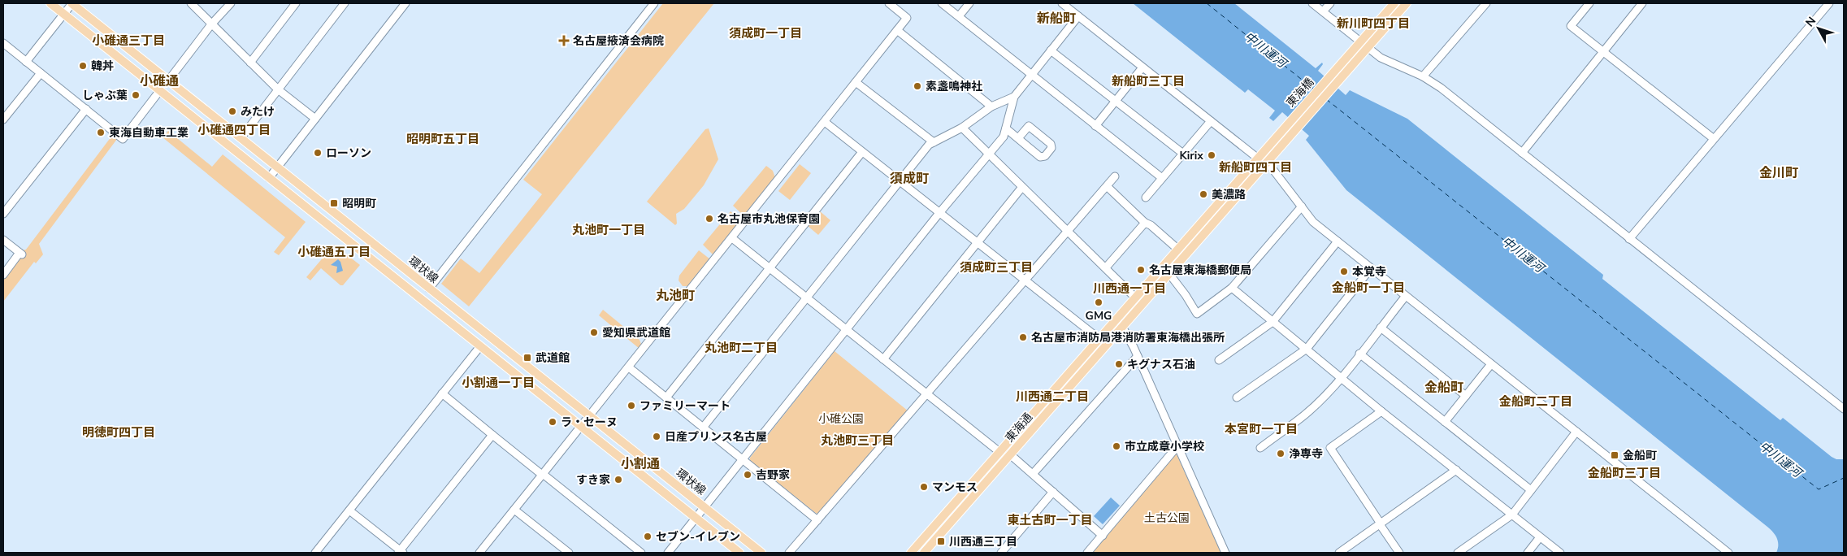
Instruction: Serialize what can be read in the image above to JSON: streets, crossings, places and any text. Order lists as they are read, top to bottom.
{
  "streets": {
    "main road": ["東海橋", "環状線", "東海通"]
  },
  "crossings": [
    ["東海橋", "東海通"]
  ],
  "districts": [
    "新船町",
    "新川町四丁目",
    "須成町一丁目",
    "小碓通三丁目",
    "小碓通",
    "新船町三丁目",
    "小碓通四丁目",
    "昭明町五丁目",
    "新船町四丁目",
    "金川町",
    "須成町",
    "丸池町一丁目",
    "小碓通五丁目",
    "須成町三丁目",
    "金船町一丁目",
    "川西通一丁目",
    "丸池町",
    "丸池町二丁目",
    "小割通一丁目",
    "金船町",
    "川西通二丁目",
    "金船町二丁目",
    "本宮町一丁目",
    "明徳町四丁目",
    "丸池町三丁目",
    "小割通",
    "金船町三丁目",
    "東土古町一丁目"
  ],
  "water": ["中川運河"],
  "parks": ["小碓公園", "土古公園"],
  "places": {
    "health": ["名古屋掖済会病院"],
    "other": [
      "韓丼",
      "素盞鳴神社",
      "しゃぶ葉",
      "みたけ",
      "東海自動車工業",
      "ローソン",
      "Kirix",
      "美濃路",
      "名古屋市丸池保育園",
      "名古屋東海橋郵便局",
      "本覚寺",
      "GMG",
      "愛知県武道館",
      "名古屋市消防局港消防署東海橋出張所",
      "キグナス石油",
      "ファミリーマート",
      "ラ・セーヌ",
      "日産プリンス名古屋",
      "市立成章小学校",
      "浄専寺",
      "吉野家",
      "すき家",
      "マンモス",
      "セブン-イレブン"
    ],
    "transit": [
      "昭明町",
      "武道館",
      "金船町",
      "川西通三丁目"
    ]
  },
  "north": "top left"
}
